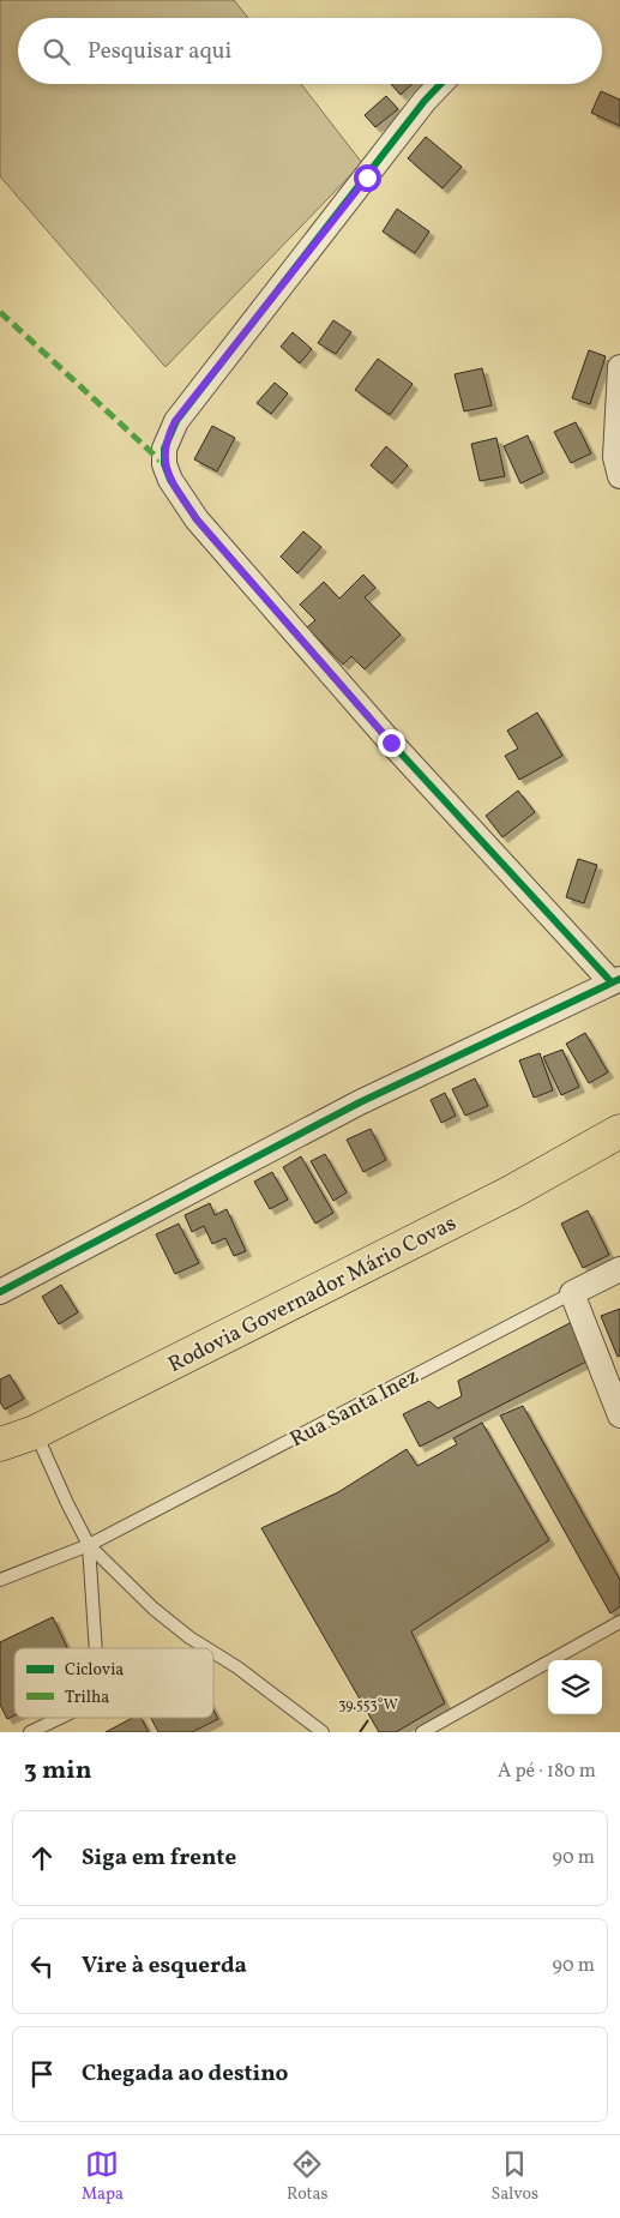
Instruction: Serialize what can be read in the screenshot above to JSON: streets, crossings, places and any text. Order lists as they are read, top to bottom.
{
  "streets": {
    "highway": ["Rodovia Governador Mário Covas"],
    "street": ["Rua Santa Inez"]
  },
  "legend": ["Ciclovia", "Trilha"],
  "page": {
    "search": "Pesquisar aqui",
    "heading": ["3 min", "A pé · 180 m"],
    "list": [
      ["Siga em frente", "90 m"],
      ["Vire à esquerda", "90 m"],
      "Chegada ao destino"
    ],
    "nav": ["Mapa", "Rotas", "Salvos"]
  },
  "coordinates": ["39.553°W"]
}
